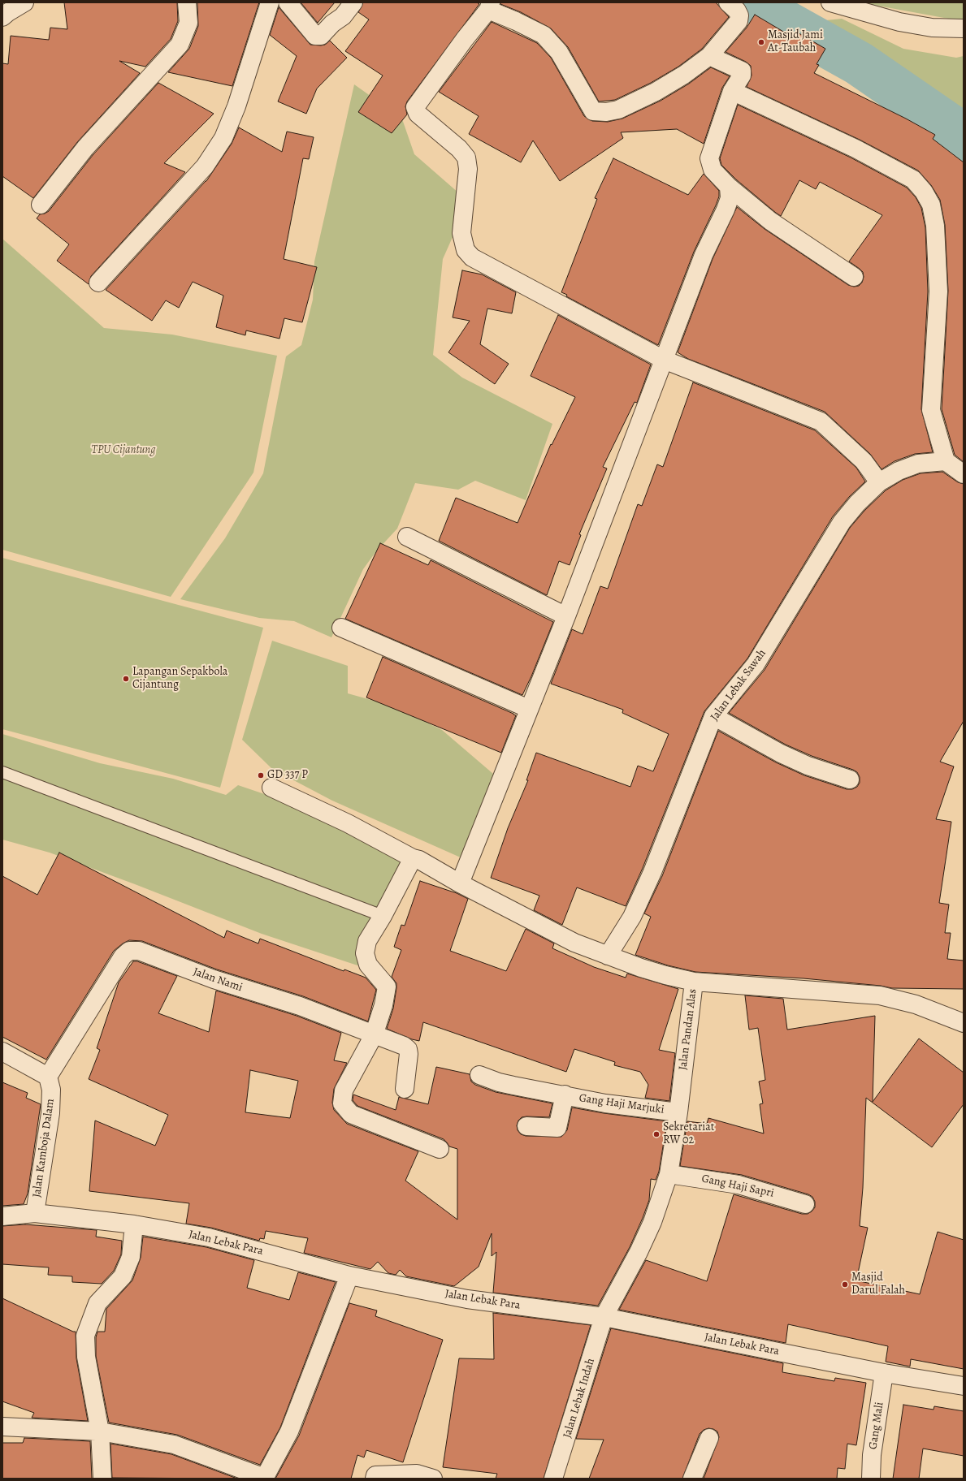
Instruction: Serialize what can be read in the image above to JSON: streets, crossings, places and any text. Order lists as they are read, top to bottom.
{
  "streets": {
    "street": [
      "Jalan Lebak Sawah",
      "Jalan Nami",
      "Jalan Pandan Alas",
      "Gang Haji Marjuki",
      "Jalan Kamboja Dalam",
      "Gang Haji Sapri",
      "Jalan Lebak Para",
      "Jalan Lebak Indah",
      "Gang Mali"
    ]
  },
  "crossings": [
    ["Jalan Lebak Sawah", "Jalan Pandan Alas"],
    ["Jalan Nami", "Jalan Kamboja Dalam"],
    ["Jalan Pandan Alas", "Gang Haji Marjuki"],
    ["Jalan Pandan Alas", "Gang Haji Sapri"],
    ["Jalan Pandan Alas", "Jalan Lebak Para"],
    ["Jalan Pandan Alas", "Jalan Lebak Indah"],
    ["Jalan Kamboja Dalam", "Jalan Lebak Para"],
    ["Jalan Lebak Para", "Jalan Lebak Indah"],
    ["Jalan Lebak Para", "Gang Mali"]
  ],
  "parks": ["TPU Cijantung"],
  "places": [
    "Masjid Jami At-Taubah",
    "Lapangan Sepakbola Cijantung",
    "GD 337 P",
    "Sekretariat RW 02",
    "Masjid Darul Falah"
  ]
}
